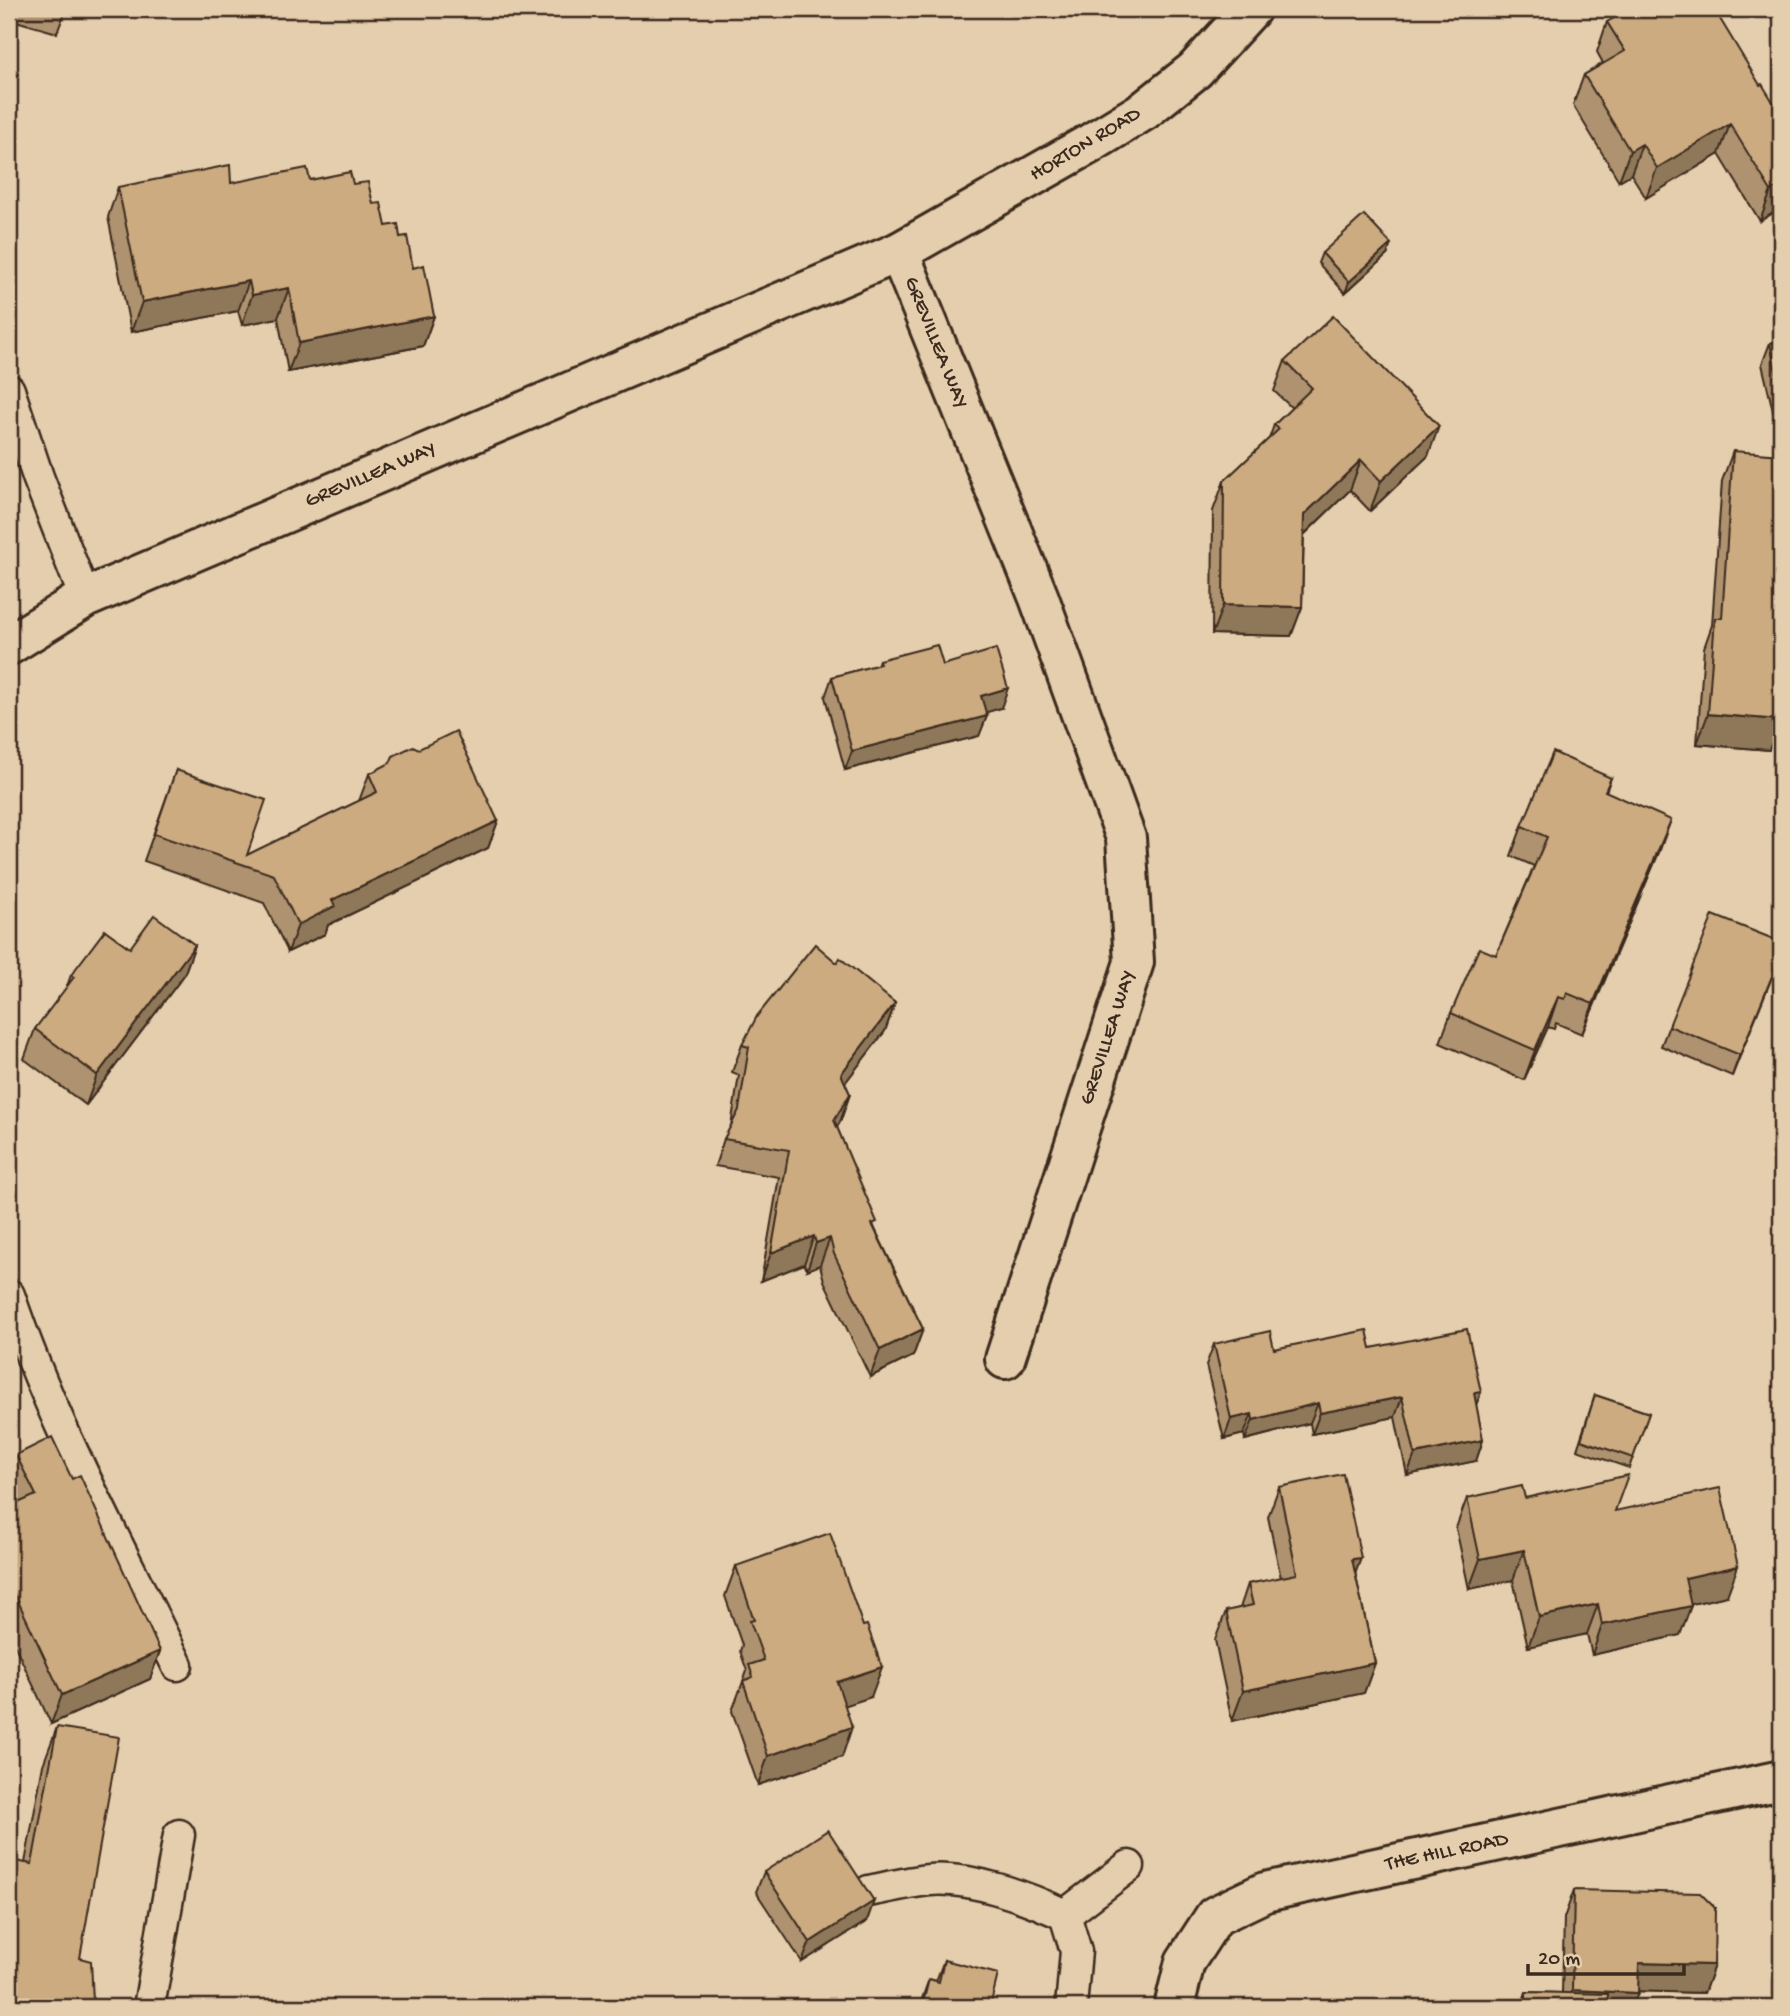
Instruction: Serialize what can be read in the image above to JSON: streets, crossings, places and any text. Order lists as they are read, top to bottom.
{
  "streets": {
    "street": ["HORTON ROAD", "GREVILLEA WAY", "THE HILL ROAD"]
  },
  "crossings": [
    ["HORTON ROAD", "GREVILLEA WAY"]
  ],
  "scale_bar": "20 m"
}
